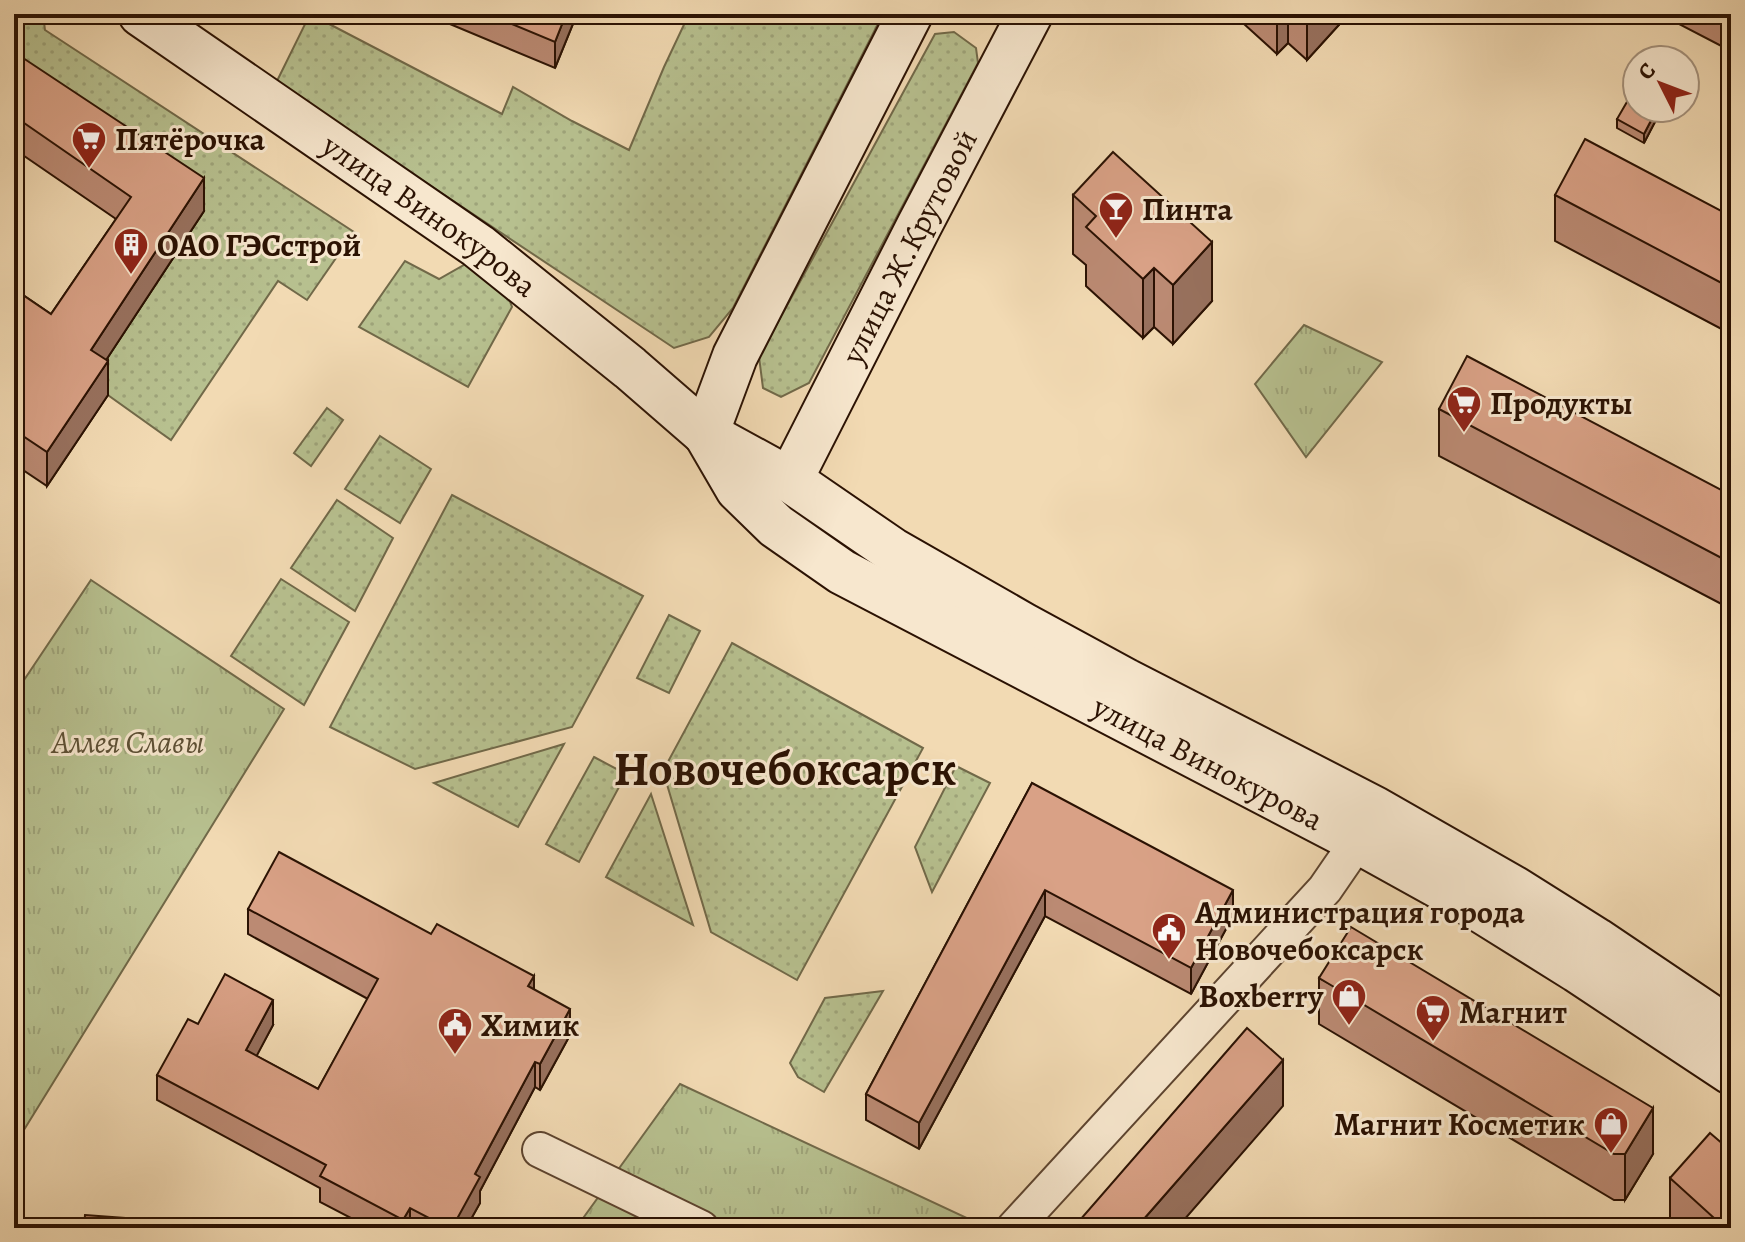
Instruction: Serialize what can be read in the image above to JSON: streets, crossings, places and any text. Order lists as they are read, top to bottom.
{
  "streets": {
    "main road": ["улица Винокурова", "улица Ж.Крутовой"]
  },
  "crossings": [
    ["улица Винокурова", "улица Ж.Крутовой"]
  ],
  "districts": ["Новочебоксарск"],
  "parks": ["Аллея Славы"],
  "places": {
    "supermarket": ["Пятёрочка", "Продукты", "Магнит"],
    "bar": ["Пинта"],
    "building": ["ОАО ГЭСстрой"],
    "public building": ["Администрация города Новочебоксарск", "Химик"],
    "shop": ["Boxberry", "Магнит Косметик"]
  },
  "north": "top left"
}
